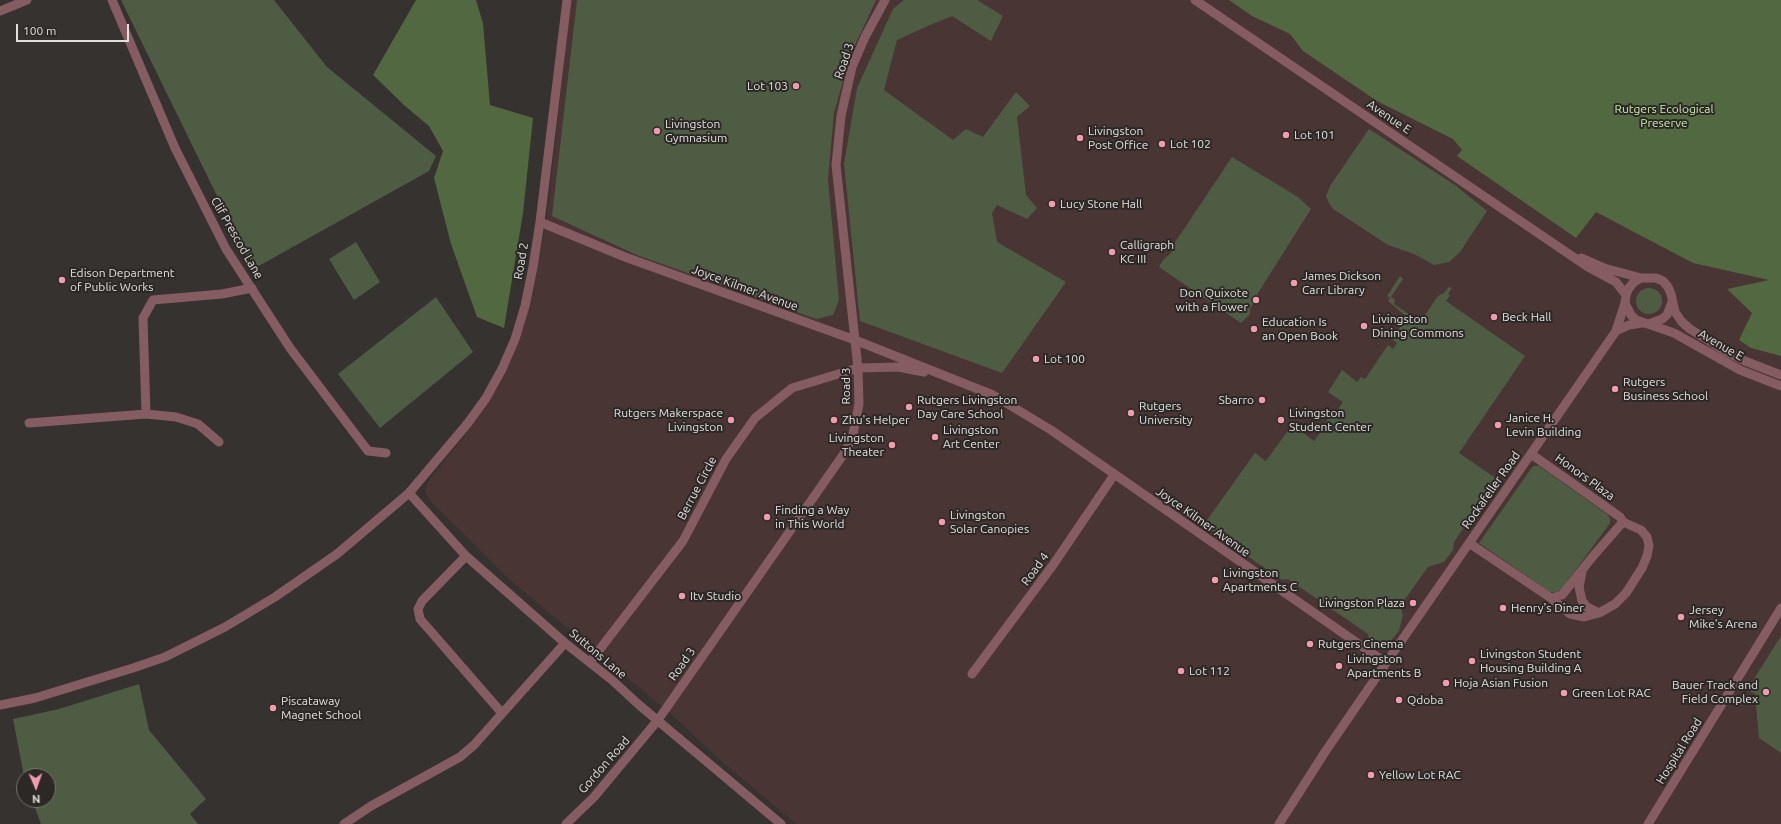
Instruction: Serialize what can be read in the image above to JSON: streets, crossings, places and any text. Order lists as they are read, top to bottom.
{
  "streets": {
    "street": [
      "Road 3",
      "Avenue E",
      "Clif Prescod Lane",
      "Road 2",
      "Joyce Kilmer Avenue",
      "Honors Plaza",
      "Berrue Circle",
      "Rockafeller Road",
      "Road 4",
      "Suttons Lane",
      "Hospital Road",
      "Gordon Road"
    ]
  },
  "crossings": [
    ["Road 3", "Joyce Kilmer Avenue"],
    ["Road 3", "Berrue Circle"],
    ["Road 3", "Suttons Lane"],
    ["Road 3", "Gordon Road"],
    ["Avenue E", "Rockafeller Road"],
    ["Road 2", "Joyce Kilmer Avenue"],
    ["Road 2", "Suttons Lane"],
    ["Joyce Kilmer Avenue", "Berrue Circle"],
    ["Joyce Kilmer Avenue", "Rockafeller Road"],
    ["Joyce Kilmer Avenue", "Road 4"],
    ["Honors Plaza", "Rockafeller Road"],
    ["Berrue Circle", "Suttons Lane"],
    ["Suttons Lane", "Gordon Road"]
  ],
  "parks": ["Rutgers Ecological Preserve"],
  "places": [
    "Lot 103",
    "Livingston Gymnasium",
    "Lot 101",
    "Livingston Post Office",
    "Lot 102",
    "Lucy Stone Hall",
    "Calligraph KC III",
    "Edison Department of Public Works",
    "James Dickson Carr Library",
    "Don Quixote with a Flower",
    "Beck Hall",
    "Livingston Dining Commons",
    "Education Is an Open Book",
    "Lot 100",
    "Rutgers Business School",
    "Sbarro",
    "Rutgers Livingston Day Care School",
    "Rutgers University",
    "Rutgers Makerspace Livingston",
    "Zhu's Helper",
    "Livingston Student Center",
    "Janice H. Levin Building",
    "Livingston Art Center",
    "Livingston Theater",
    "Finding a Way in This World",
    "Livingston Solar Canopies",
    "Livingston Apartments C",
    "Itv Studio",
    "Livingston Plaza",
    "Henry's Diner",
    "Jersey Mike's Arena",
    "Rutgers Cinema",
    "Livingston Student Housing Building A",
    "Livingston Apartments B",
    "Lot 112",
    "Hoja Asian Fusion",
    "Bauer Track and Field Complex",
    "Green Lot RAC",
    "Qdoba",
    "Piscataway Magnet School",
    "Yellow Lot RAC"
  ],
  "scale_bar": "100 m",
  "north": "bottom"
}
